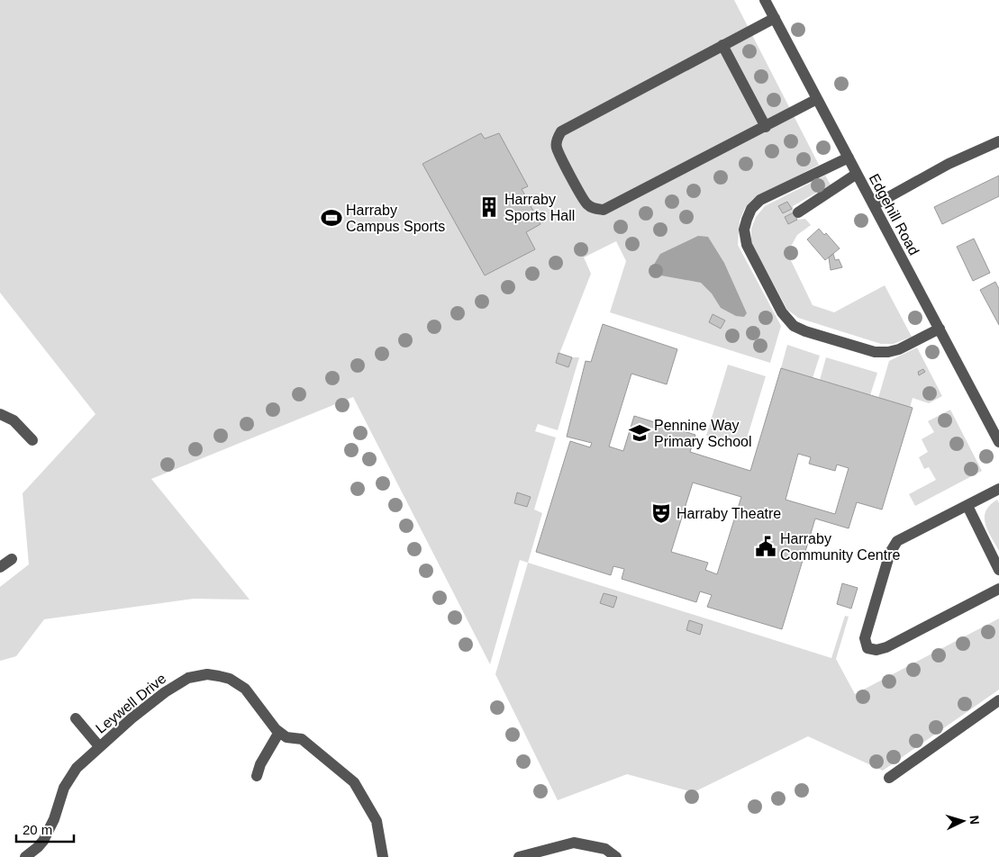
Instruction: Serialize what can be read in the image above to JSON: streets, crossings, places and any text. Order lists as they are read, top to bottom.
{
  "streets": {
    "street": ["Edgehill Road", "Leywell Drive"]
  },
  "places": {
    "building": ["Harraby Sports Hall"],
    "sports": ["Harraby Campus Sports"],
    "school or university": ["Pennine Way Primary School"],
    "theatre": ["Harraby Theatre"],
    "public building": ["Harraby Community Centre"]
  },
  "scale_bar": "20 m",
  "north": "right"
}
